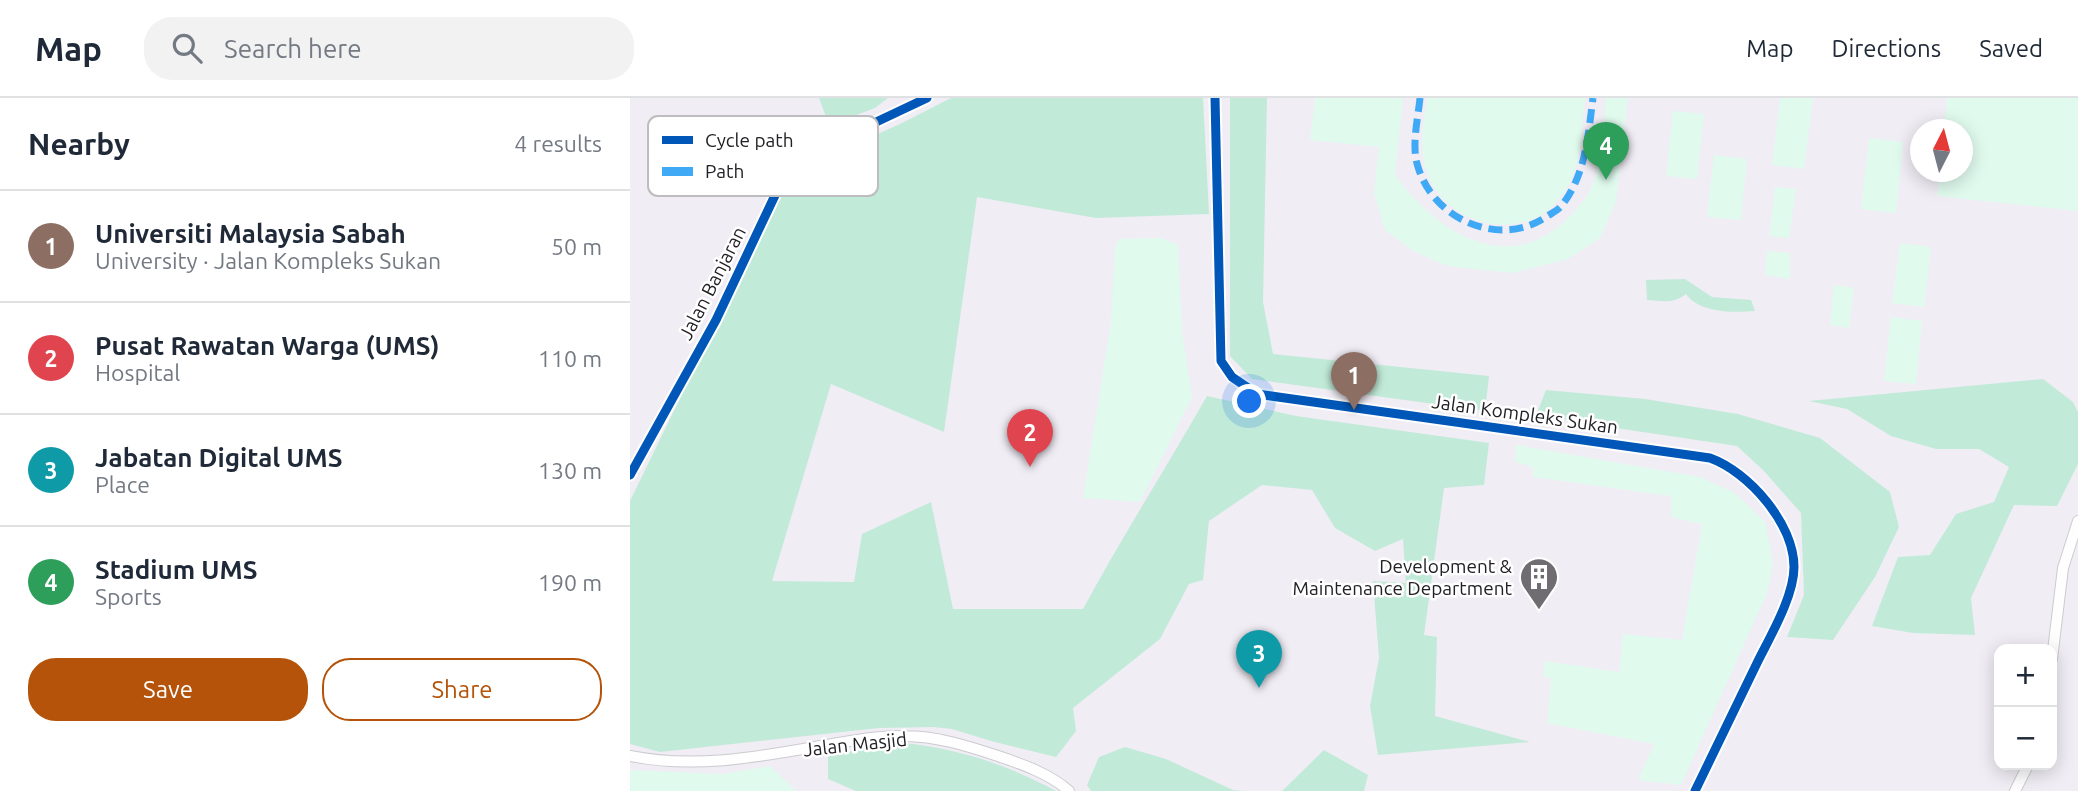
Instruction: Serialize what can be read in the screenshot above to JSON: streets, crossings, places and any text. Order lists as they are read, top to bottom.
{
  "streets": {
    "street": ["Jalan Banjaran", "Jalan Kompleks Sukan", "Jalan Masjid"]
  },
  "places": {
    "building": ["Development & Maintenance Department"]
  },
  "legend": ["Cycle path", "Path"],
  "north": "top",
  "page": {
    "header": "Map",
    "search": "Search here",
    "nav": ["Map", "Directions", "Saved"],
    "heading": ["Nearby", "4 results"],
    "pins": [
      "4",
      "1",
      "2",
      "3"
    ],
    "list": [
      {
        "mark": "1",
        "name": "Universiti Malaysia Sabah",
        "note": "University · Jalan Kompleks Sukan",
        "value": "50 m"
      },
      {
        "mark": "2",
        "name": "Pusat Rawatan Warga (UMS)",
        "note": "Hospital",
        "value": "110 m"
      },
      {
        "mark": "3",
        "name": "Jabatan Digital UMS",
        "note": "Place",
        "value": "130 m"
      },
      {
        "mark": "4",
        "name": "Stadium UMS",
        "note": "Sports",
        "value": "190 m"
      }
    ],
    "buttons": ["Save", "Share"],
    "map_buttons": ["+", "−"]
  }
}
